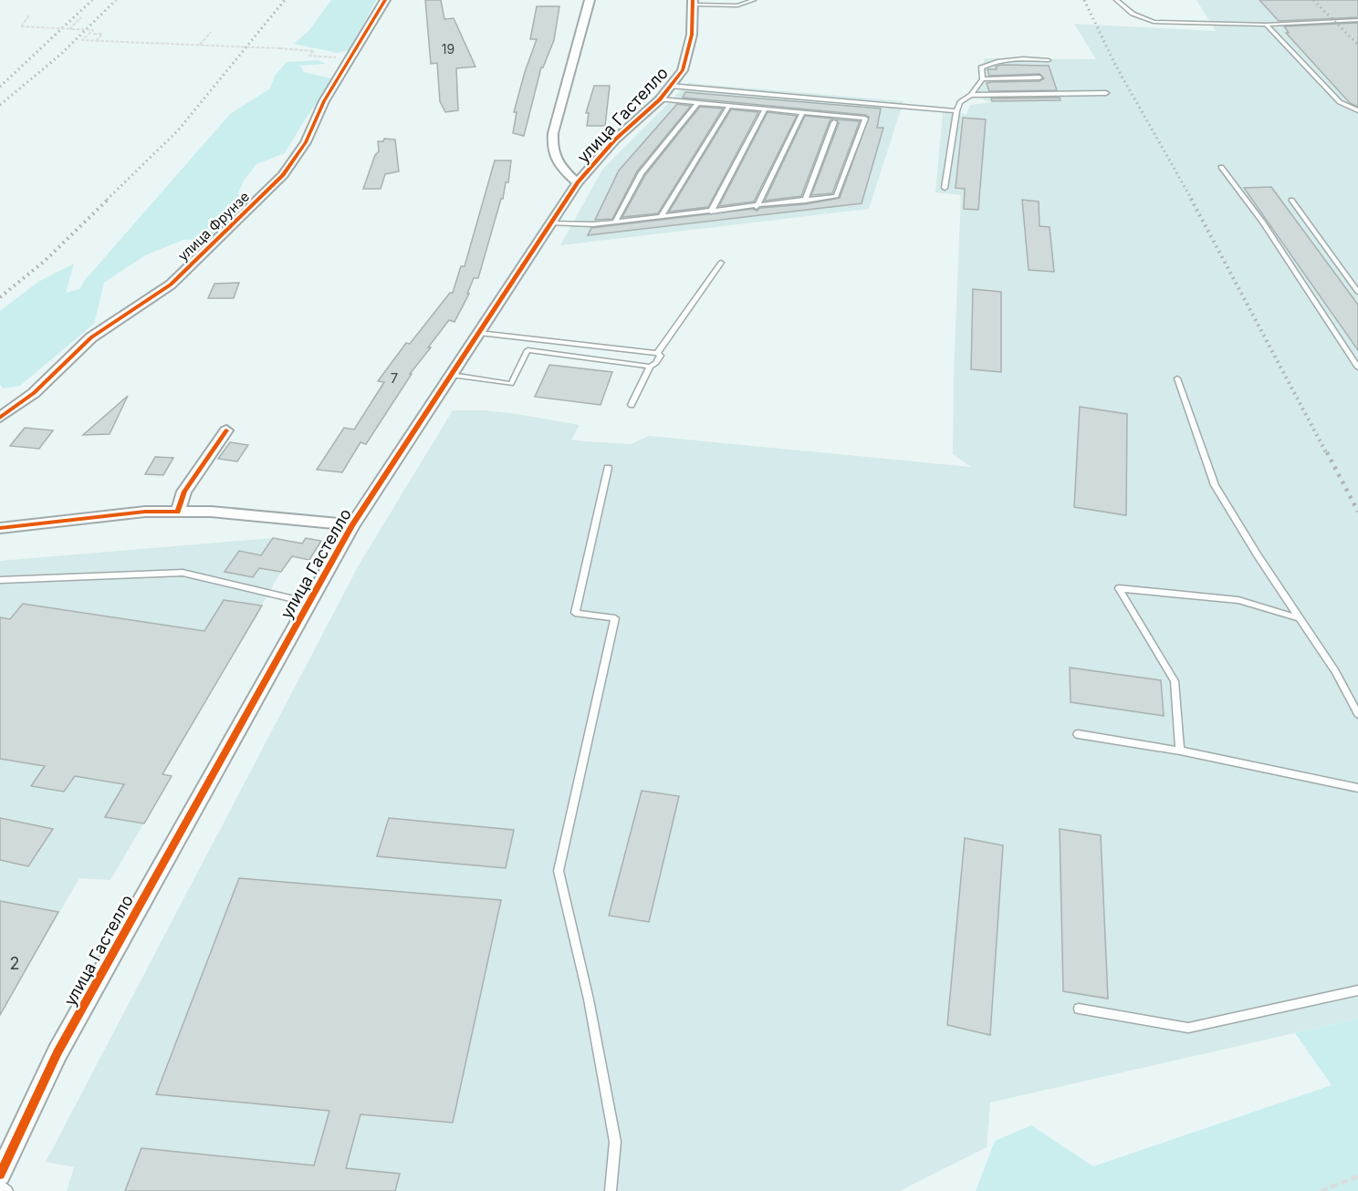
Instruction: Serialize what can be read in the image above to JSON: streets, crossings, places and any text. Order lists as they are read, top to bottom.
{
  "streets": {
    "street": ["улица Гастелло", "улица Фрунзе"]
  },
  "house_numbers": ["19", "7", "2"]
}
